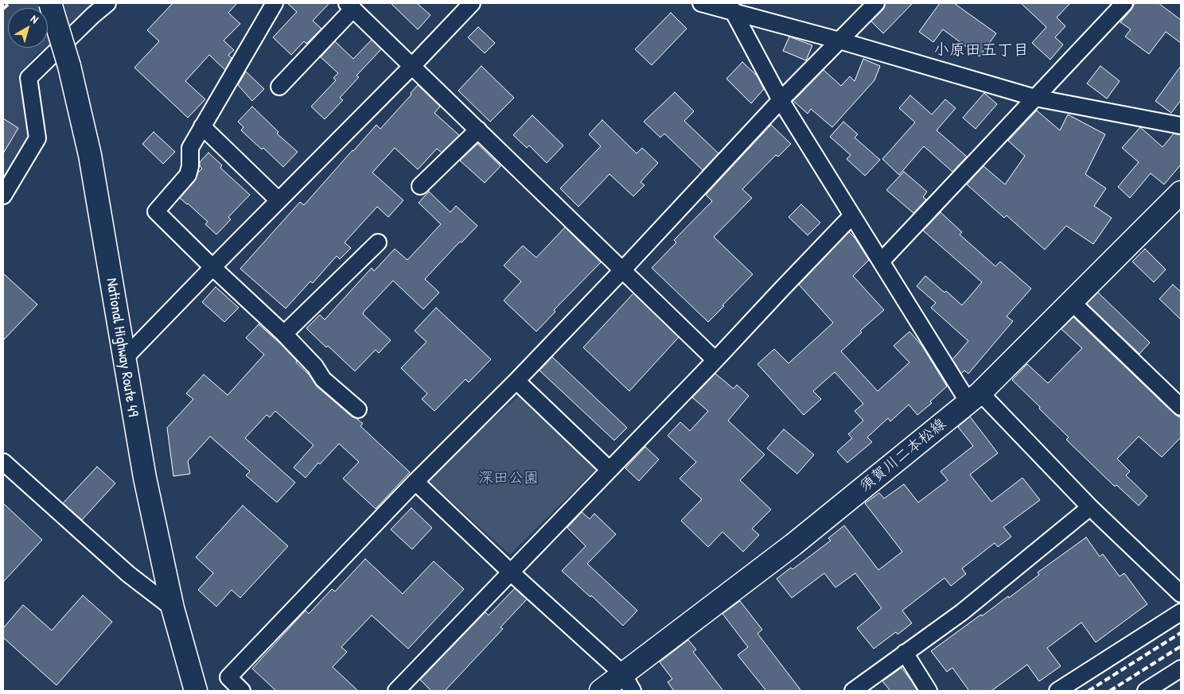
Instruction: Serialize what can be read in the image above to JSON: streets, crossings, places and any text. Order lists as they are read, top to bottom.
{
  "streets": {
    "main road": ["National Highway Route 49", "須賀川二本松線"]
  },
  "districts": ["小原田五丁目"],
  "parks": ["深田公園"],
  "north": "top right"
}
